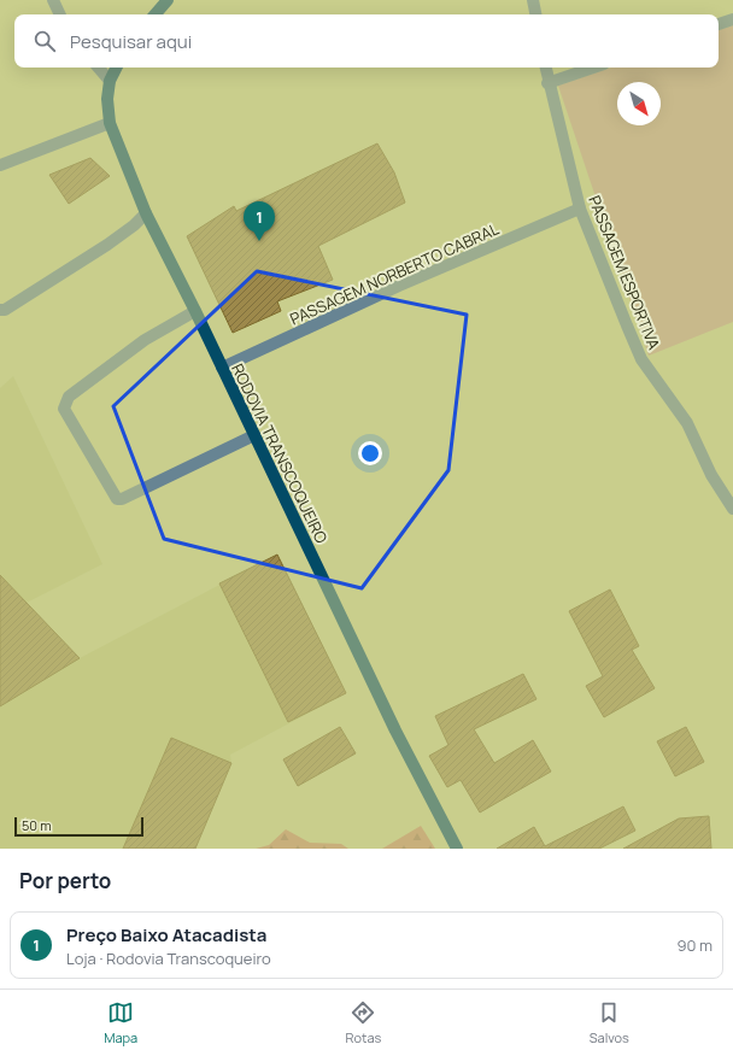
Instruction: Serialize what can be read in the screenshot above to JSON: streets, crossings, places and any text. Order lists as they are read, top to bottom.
{
  "streets": {
    "main road": ["RODOVIA TRANSCOQUEIRO"],
    "street": ["PASSAGEM ESPORTIVA", "PASSAGEM NORBERTO CABRAL"]
  },
  "crossings": [
    ["PASSAGEM ESPORTIVA", "PASSAGEM NORBERTO CABRAL"],
    ["PASSAGEM NORBERTO CABRAL", "RODOVIA TRANSCOQUEIRO"]
  ],
  "scale_bar": "50 m",
  "north": "bottom right",
  "page": {
    "search": "Pesquisar aqui",
    "pins": "1",
    "scale": "50 m",
    "heading": "Por perto",
    "list": [
      {
        "mark": "1",
        "name": "Preço Baixo Atacadista",
        "note": "Loja · Rodovia Transcoqueiro",
        "value": "90 m"
      }
    ],
    "nav": ["Mapa", "Rotas", "Salvos"]
  }
}
